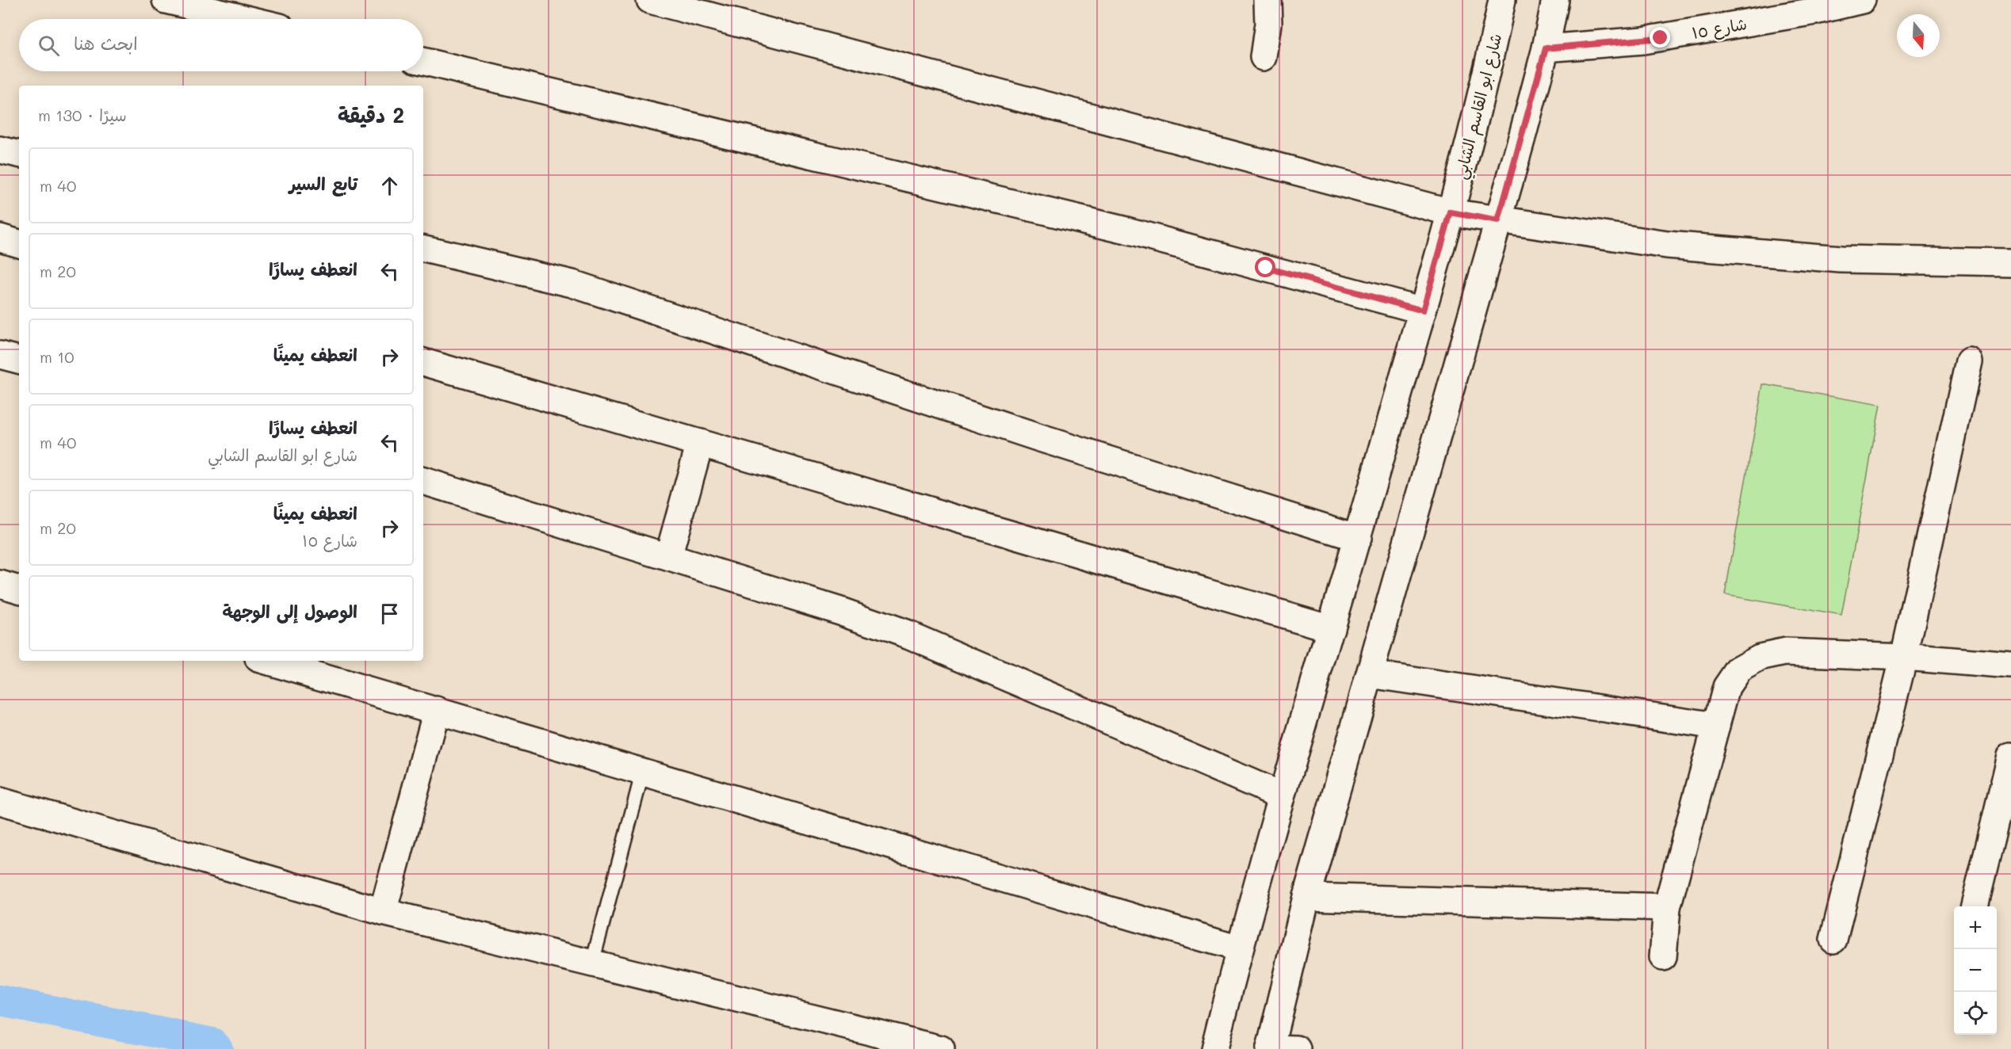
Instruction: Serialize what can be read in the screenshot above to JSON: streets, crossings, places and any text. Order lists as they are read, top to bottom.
{
  "streets": {
    "street": ["شارع ١٥", "شارع ابو القاسم الشابي"]
  },
  "north": "bottom",
  "page": {
    "search": "ابحث هنا",
    "heading": ["2 دقيقة", "سيرًا · 130 m"],
    "list": [
      ["تابع السير", "40 m"],
      ["انعطف يسارًا", "20 m"],
      ["انعطف يمينًا", "10 m"],
      ["انعطف يسارًا", "شارع ابو القاسم الشابي", "40 m"],
      ["انعطف يمينًا", "شارع ١٥", "20 m"],
      "الوصول إلى الوجهة"
    ],
    "map_buttons": ["+", "−"]
  }
}
